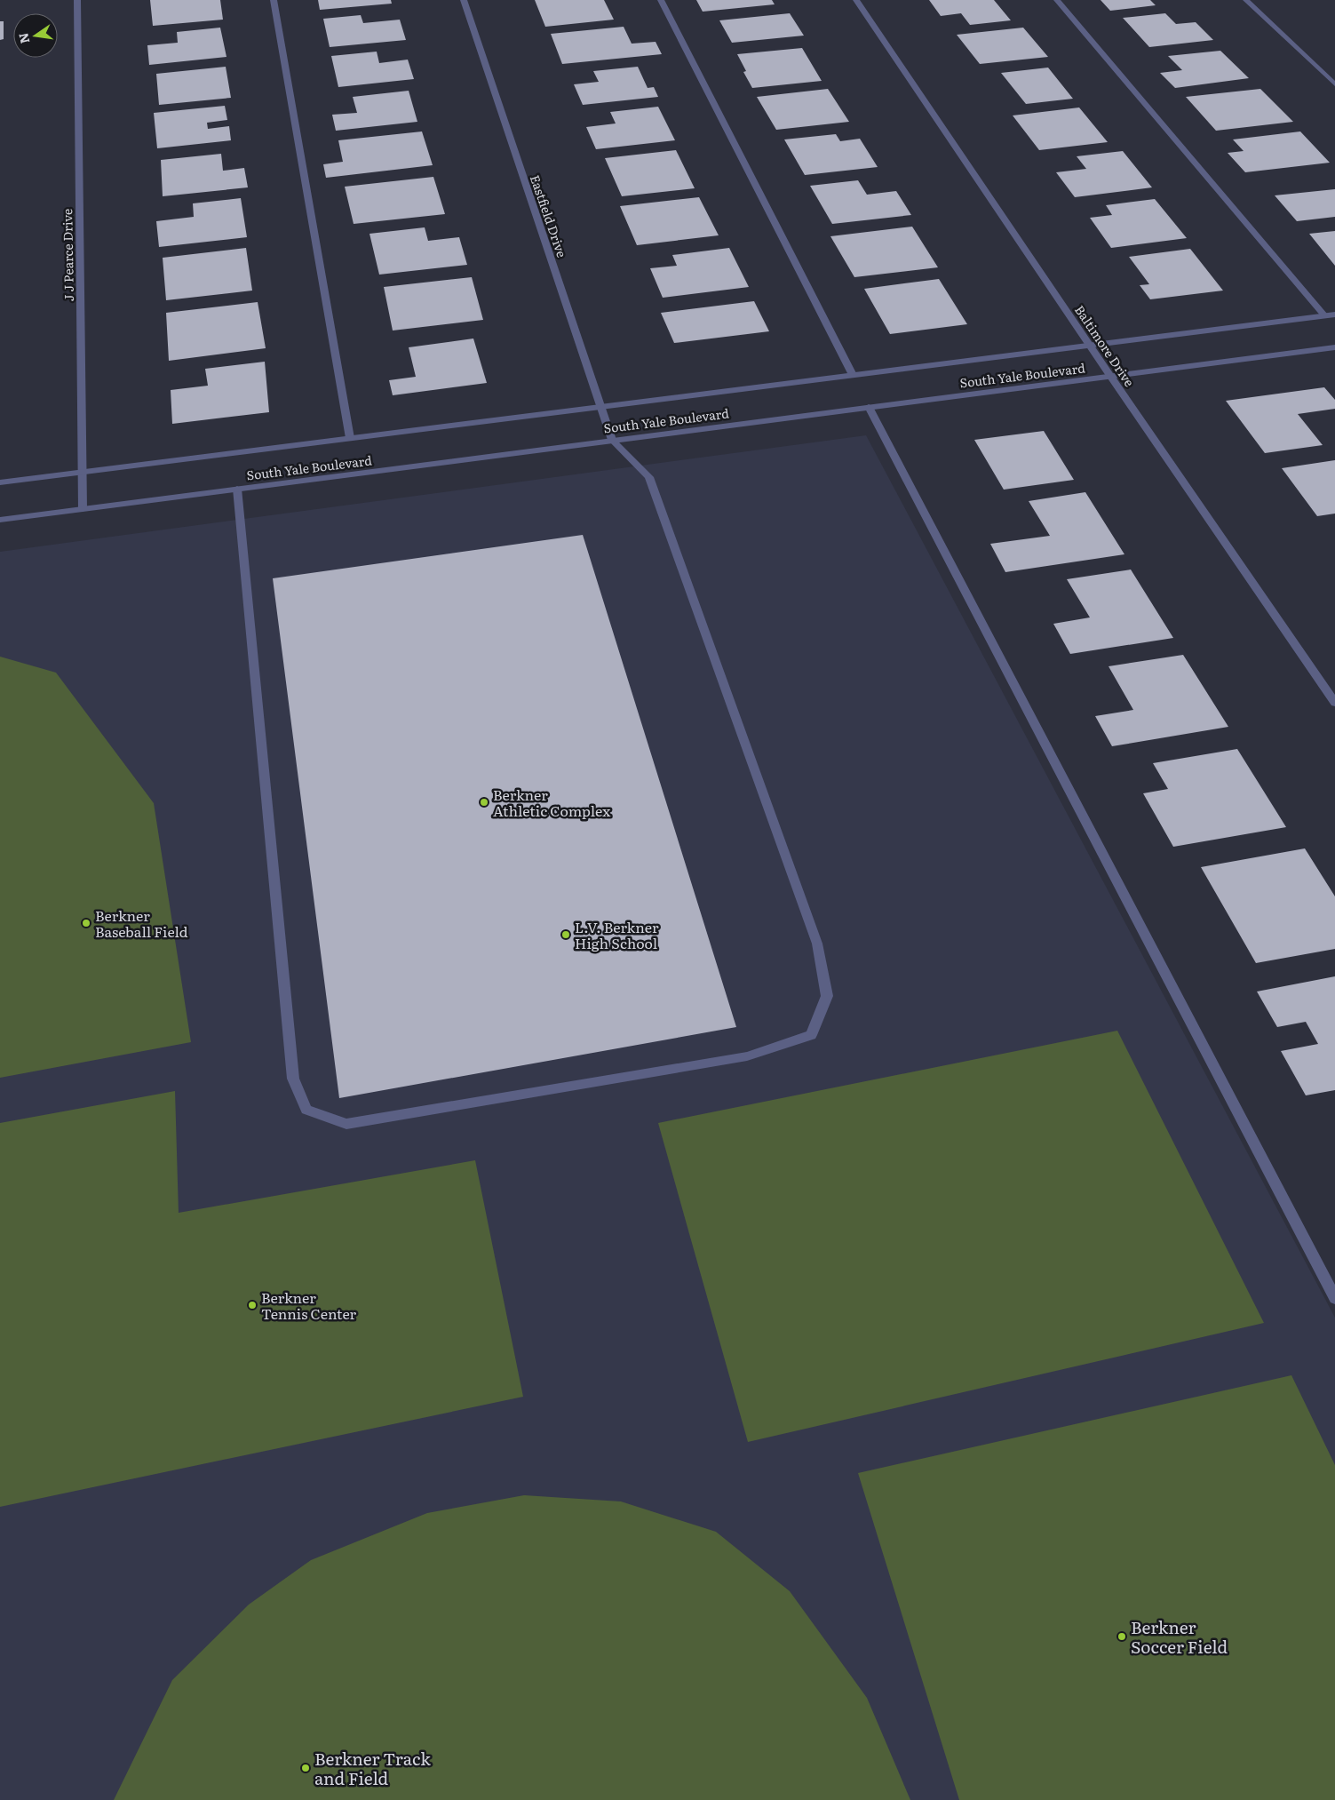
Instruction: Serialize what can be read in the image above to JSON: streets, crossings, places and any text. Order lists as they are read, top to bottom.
{
  "streets": {
    "street": [
      "Eastfield Drive",
      "J J Pearce Drive",
      "Baltimore Drive",
      "South Yale Boulevard"
    ]
  },
  "crossings": [
    ["Eastfield Drive", "South Yale Boulevard"],
    ["J J Pearce Drive", "South Yale Boulevard"],
    ["Baltimore Drive", "South Yale Boulevard"]
  ],
  "places": [
    "Berkner Athletic Complex",
    "Berkner Baseball Field",
    "L.V. Berkner High School",
    "Berkner Tennis Center",
    "Berkner Soccer Field",
    "Berkner Track and Field"
  ],
  "north": "left"
}
